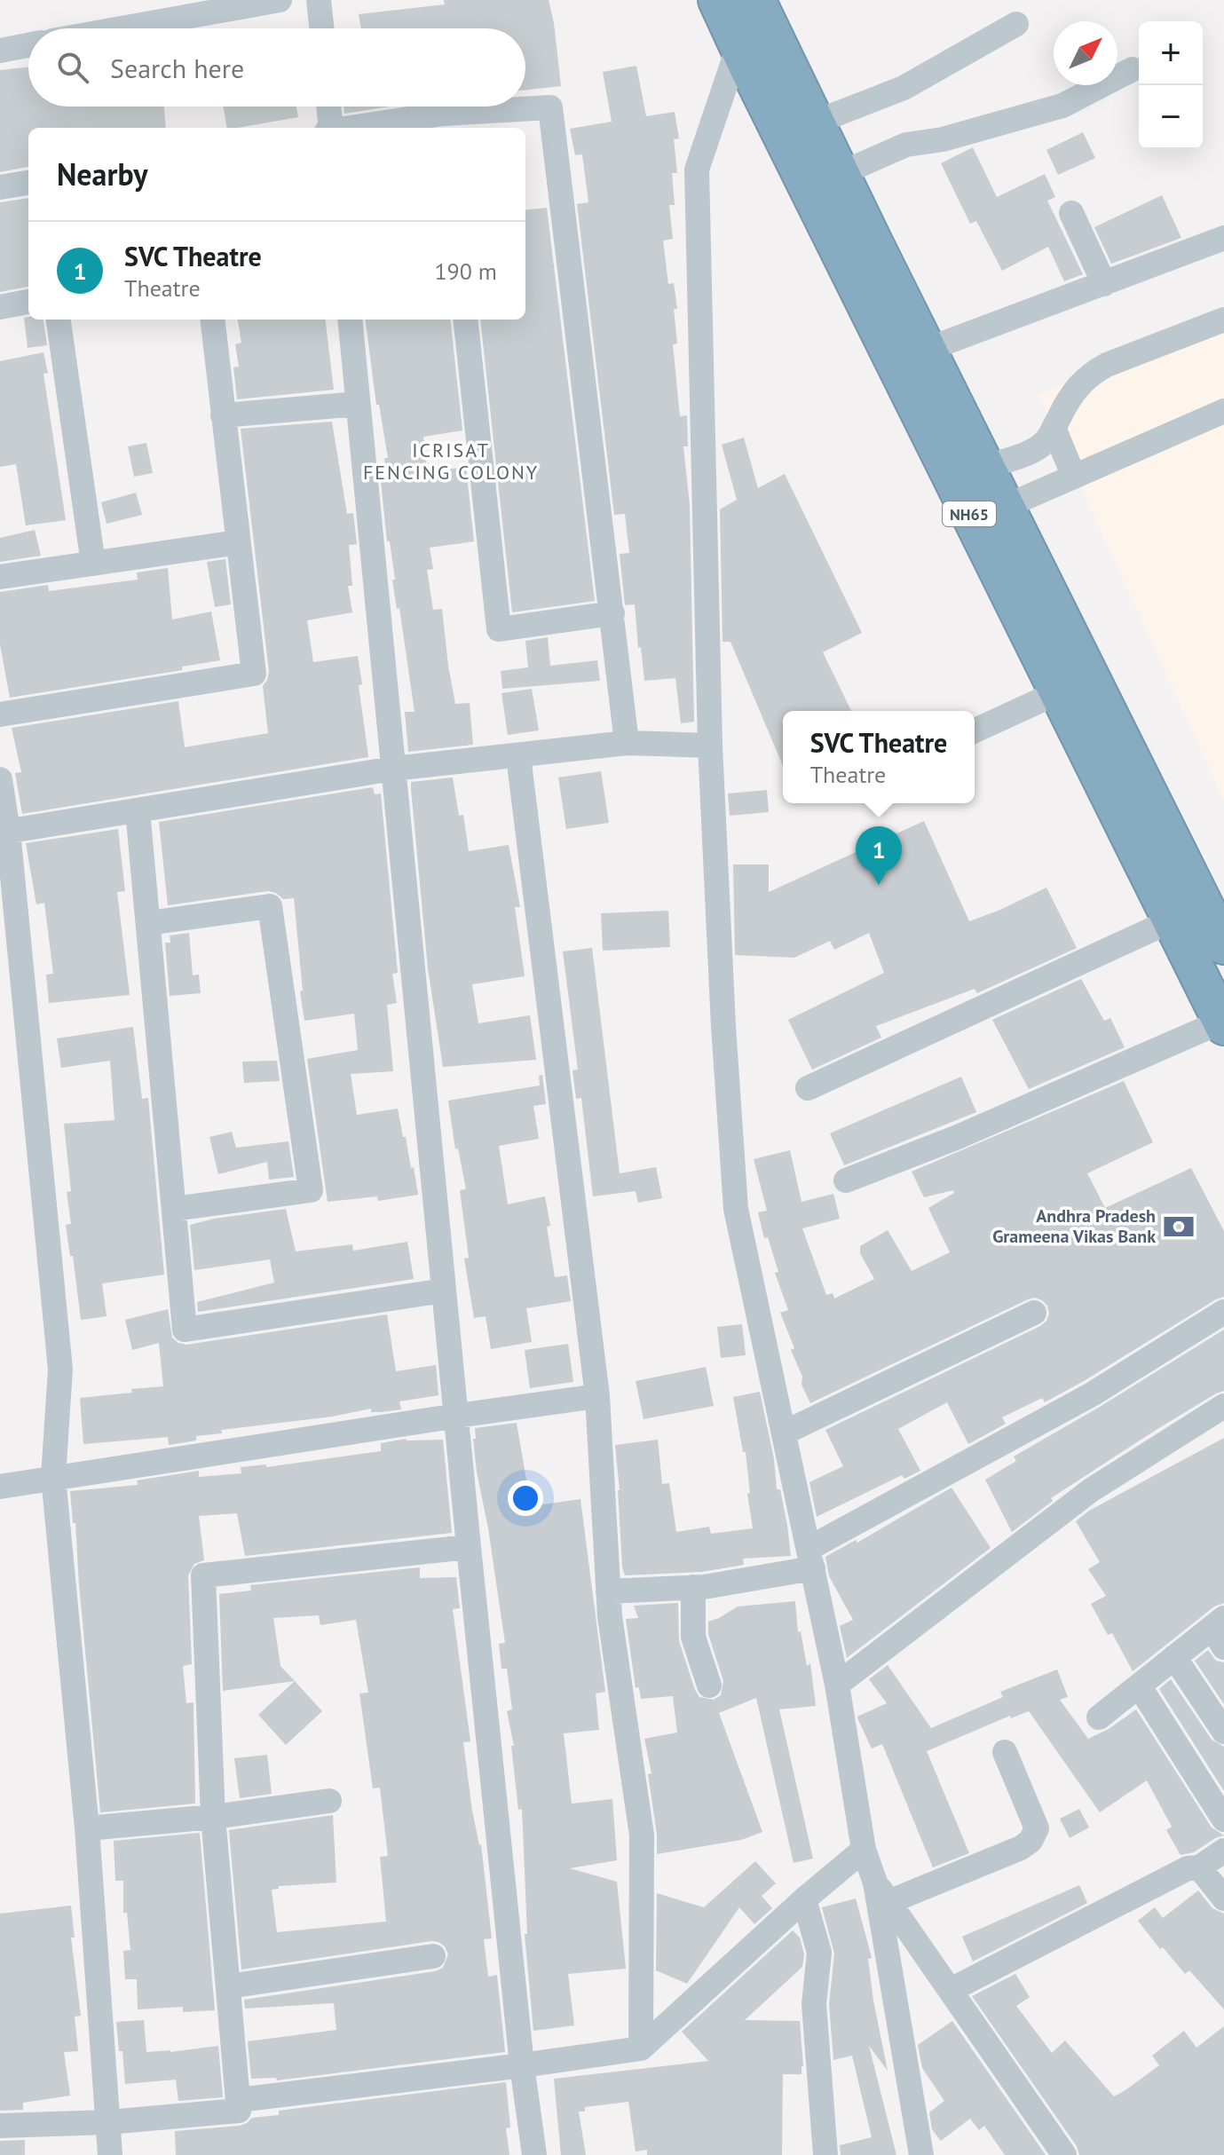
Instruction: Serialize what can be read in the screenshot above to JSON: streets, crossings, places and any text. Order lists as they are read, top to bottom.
{
  "streets": {
    "highway": ["NH65"]
  },
  "districts": ["ICRISAT FENCING COLONY"],
  "places": {
    "bank": ["Andhra Pradesh Grameena Vikas Bank"]
  },
  "north": "top right",
  "page": {
    "map_buttons": ["+", "−"],
    "search": "Search here",
    "heading": "Nearby",
    "list": [
      {
        "mark": "1",
        "name": "SVC Theatre",
        "note": "Theatre",
        "value": "190 m"
      }
    ],
    "popup": ["SVC Theatre", "Theatre"],
    "pins": "1"
  }
}
